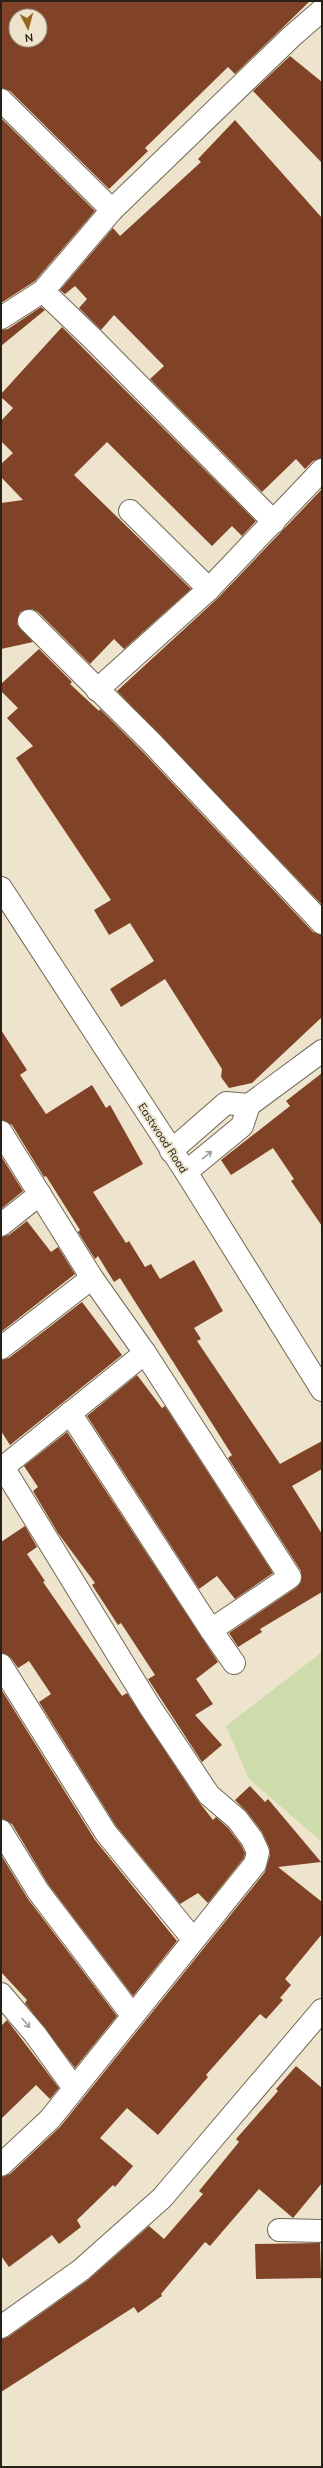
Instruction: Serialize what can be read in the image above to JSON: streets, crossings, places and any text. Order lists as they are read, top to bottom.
{
  "streets": {
    "street": ["Eastwood Road"]
  },
  "north": "bottom"
}
